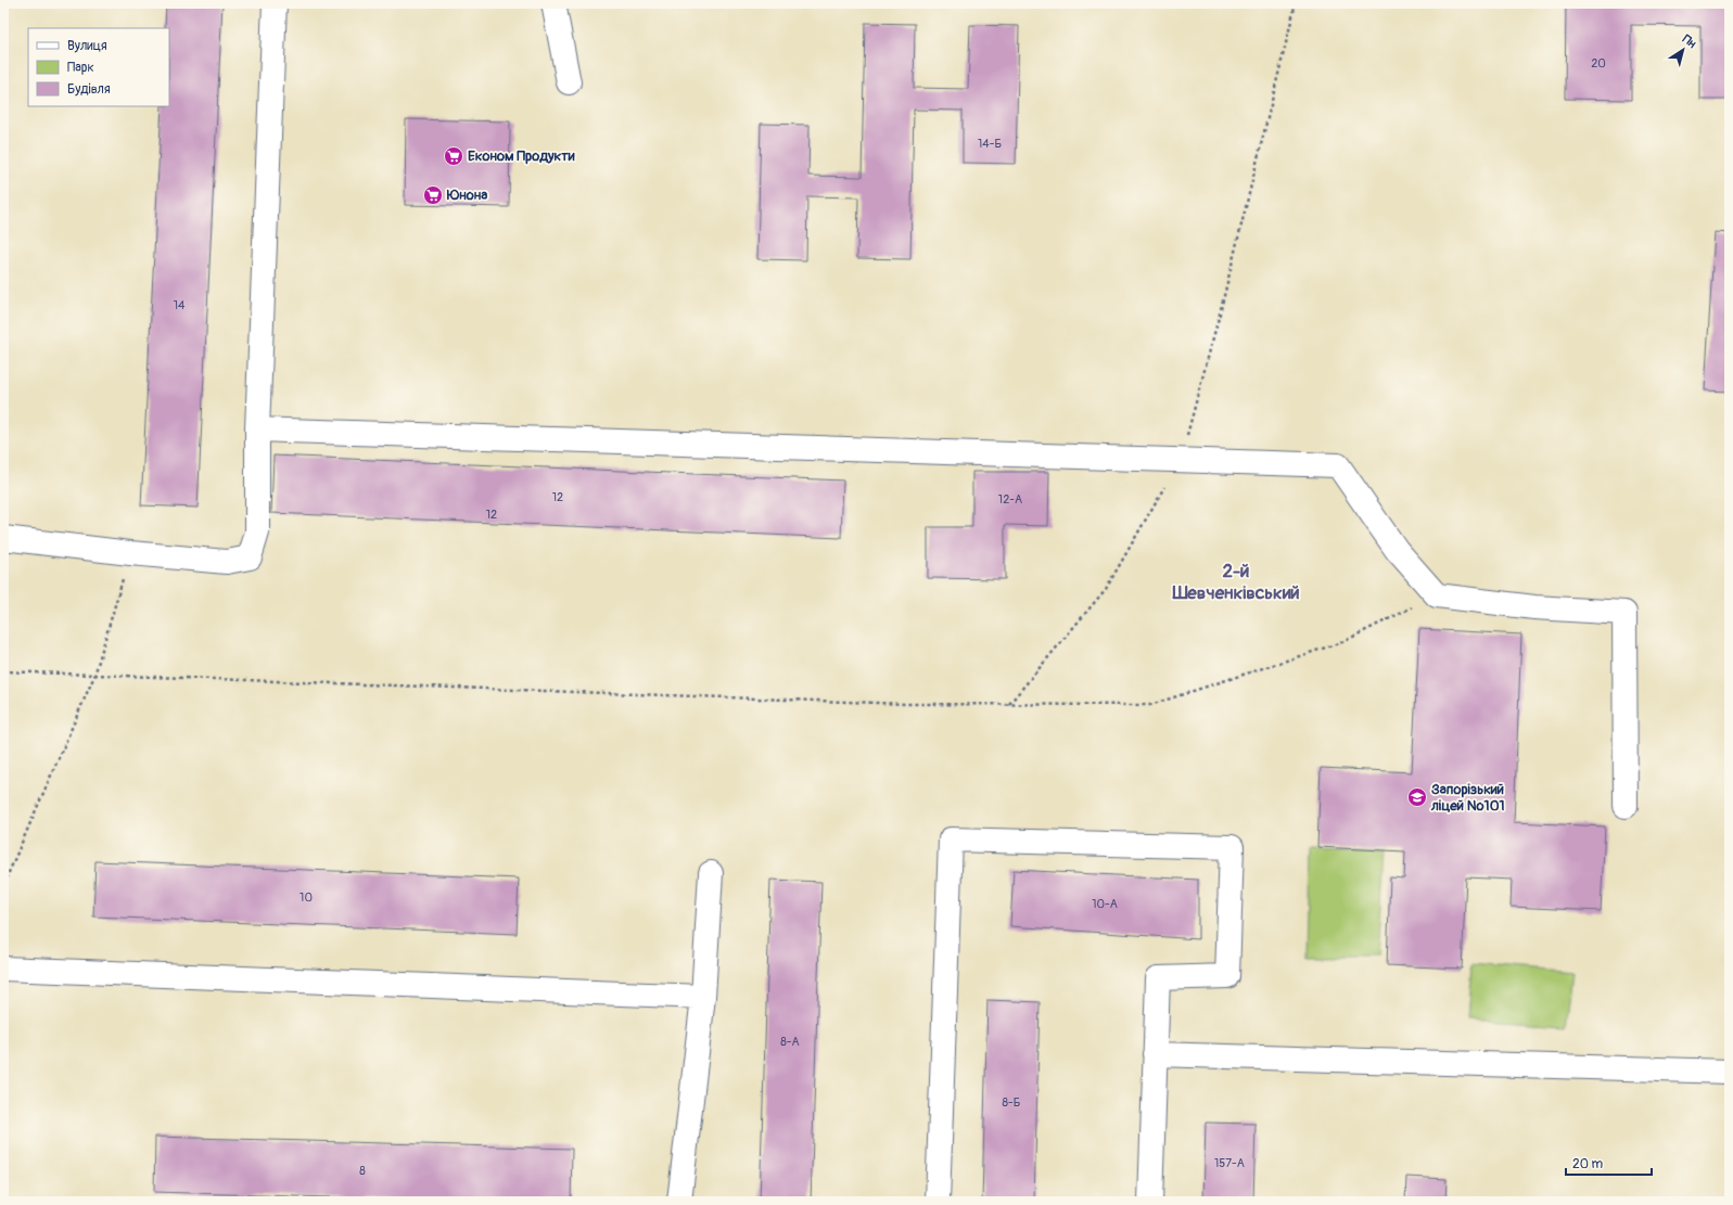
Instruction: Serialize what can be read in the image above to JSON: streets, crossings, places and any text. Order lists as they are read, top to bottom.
{
  "districts": ["2-й Шевченківський"],
  "places": {
    "supermarket": ["Економ Продукти", "Юнона"],
    "school or university": ["Запорізький ліцей №101"]
  },
  "house_numbers": [
    "20",
    "14-Б",
    "14",
    "12",
    "12-А",
    "12",
    "10",
    "10-А",
    "8-А",
    "8-Б",
    "157-А",
    "8"
  ],
  "legend": ["Вулиця", "Парк", "Будівля"],
  "scale_bar": "20 m",
  "north": "top right"
}
